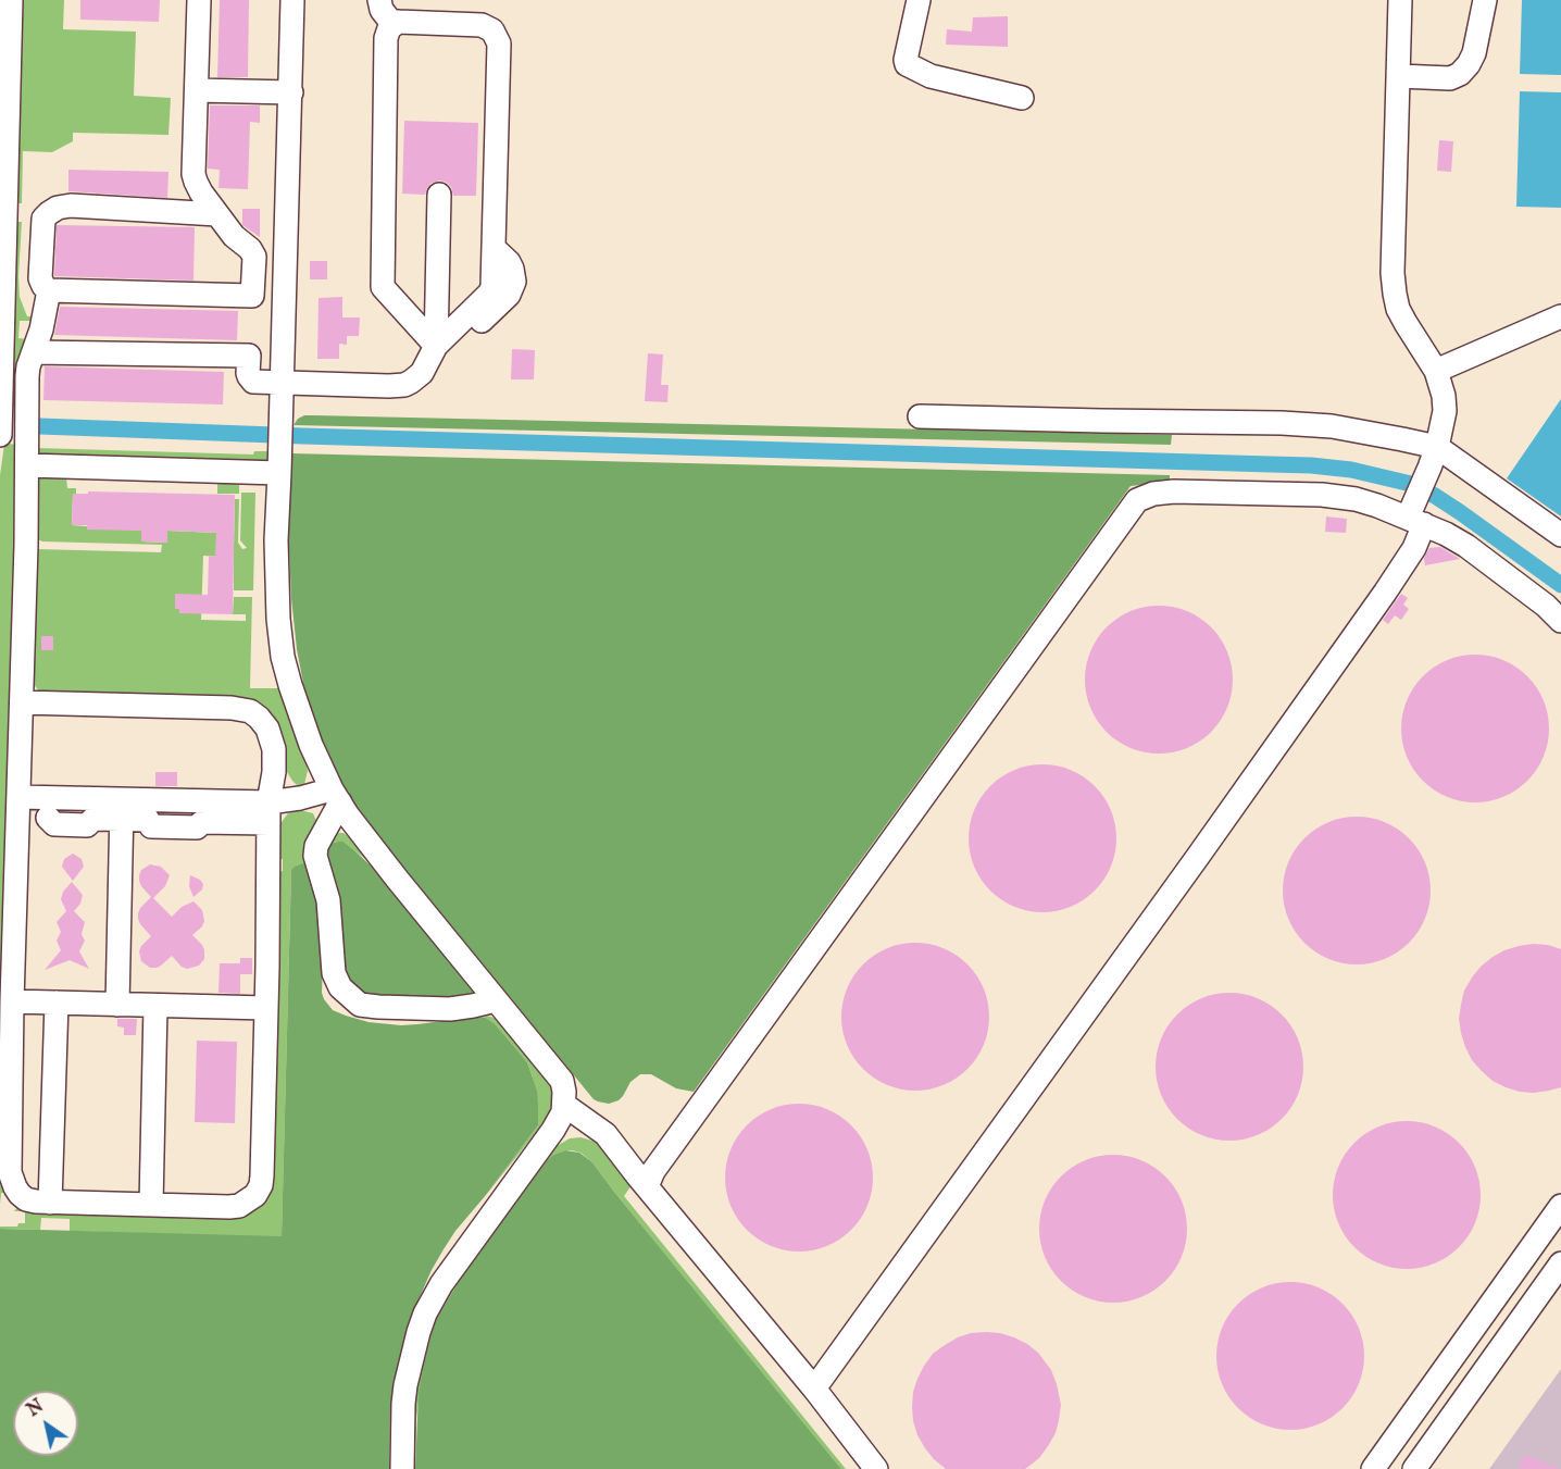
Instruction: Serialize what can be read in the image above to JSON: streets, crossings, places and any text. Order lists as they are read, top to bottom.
{
  "north": "top left"
}
